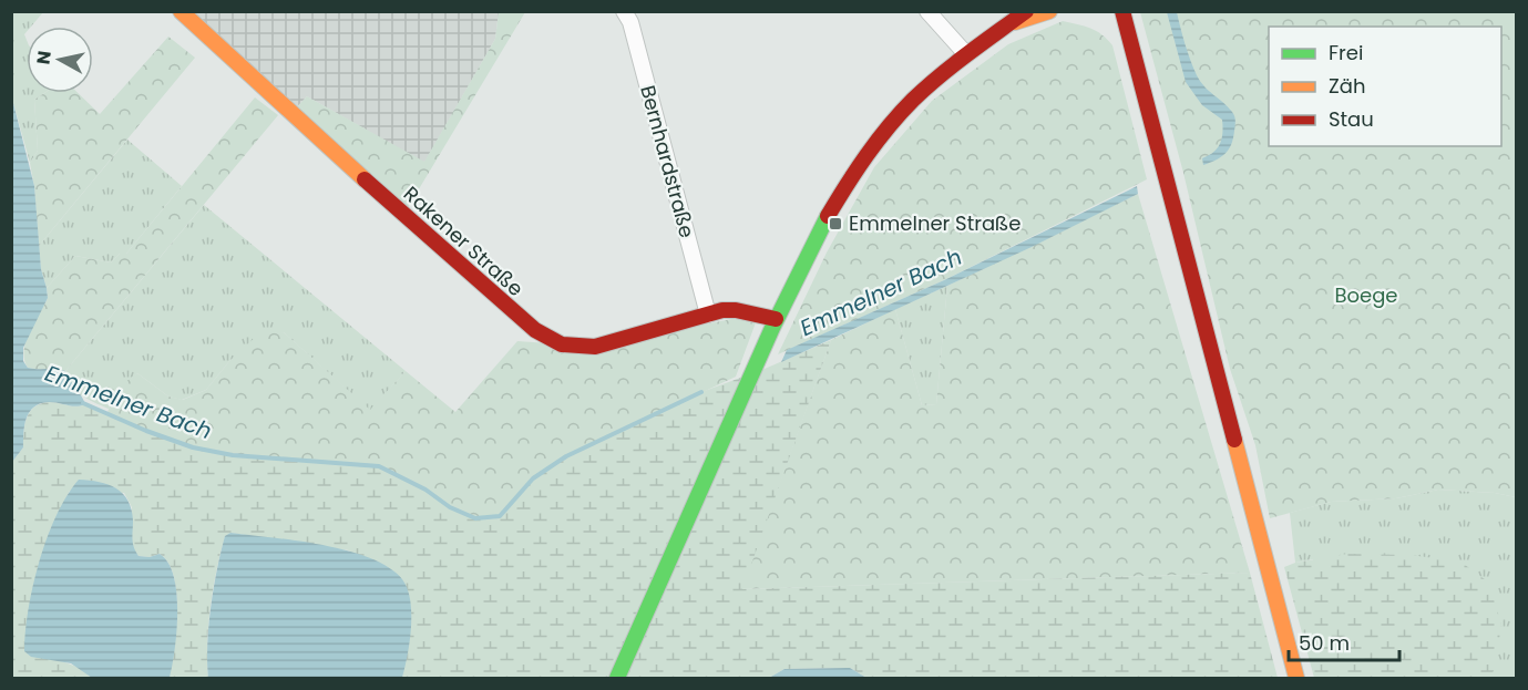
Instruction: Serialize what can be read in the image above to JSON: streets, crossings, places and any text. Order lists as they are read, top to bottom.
{
  "streets": {
    "street": ["Bernhardstraße", "Rakener Straße"]
  },
  "crossings": [
    ["Bernhardstraße", "Rakener Straße"]
  ],
  "water": ["Emmelner Bach"],
  "parks": ["Boege"],
  "places": {
    "transit": ["Emmelner Straße"]
  },
  "legend": ["Frei", "Zäh", "Stau"],
  "scale_bar": "50 m",
  "north": "left"
}
